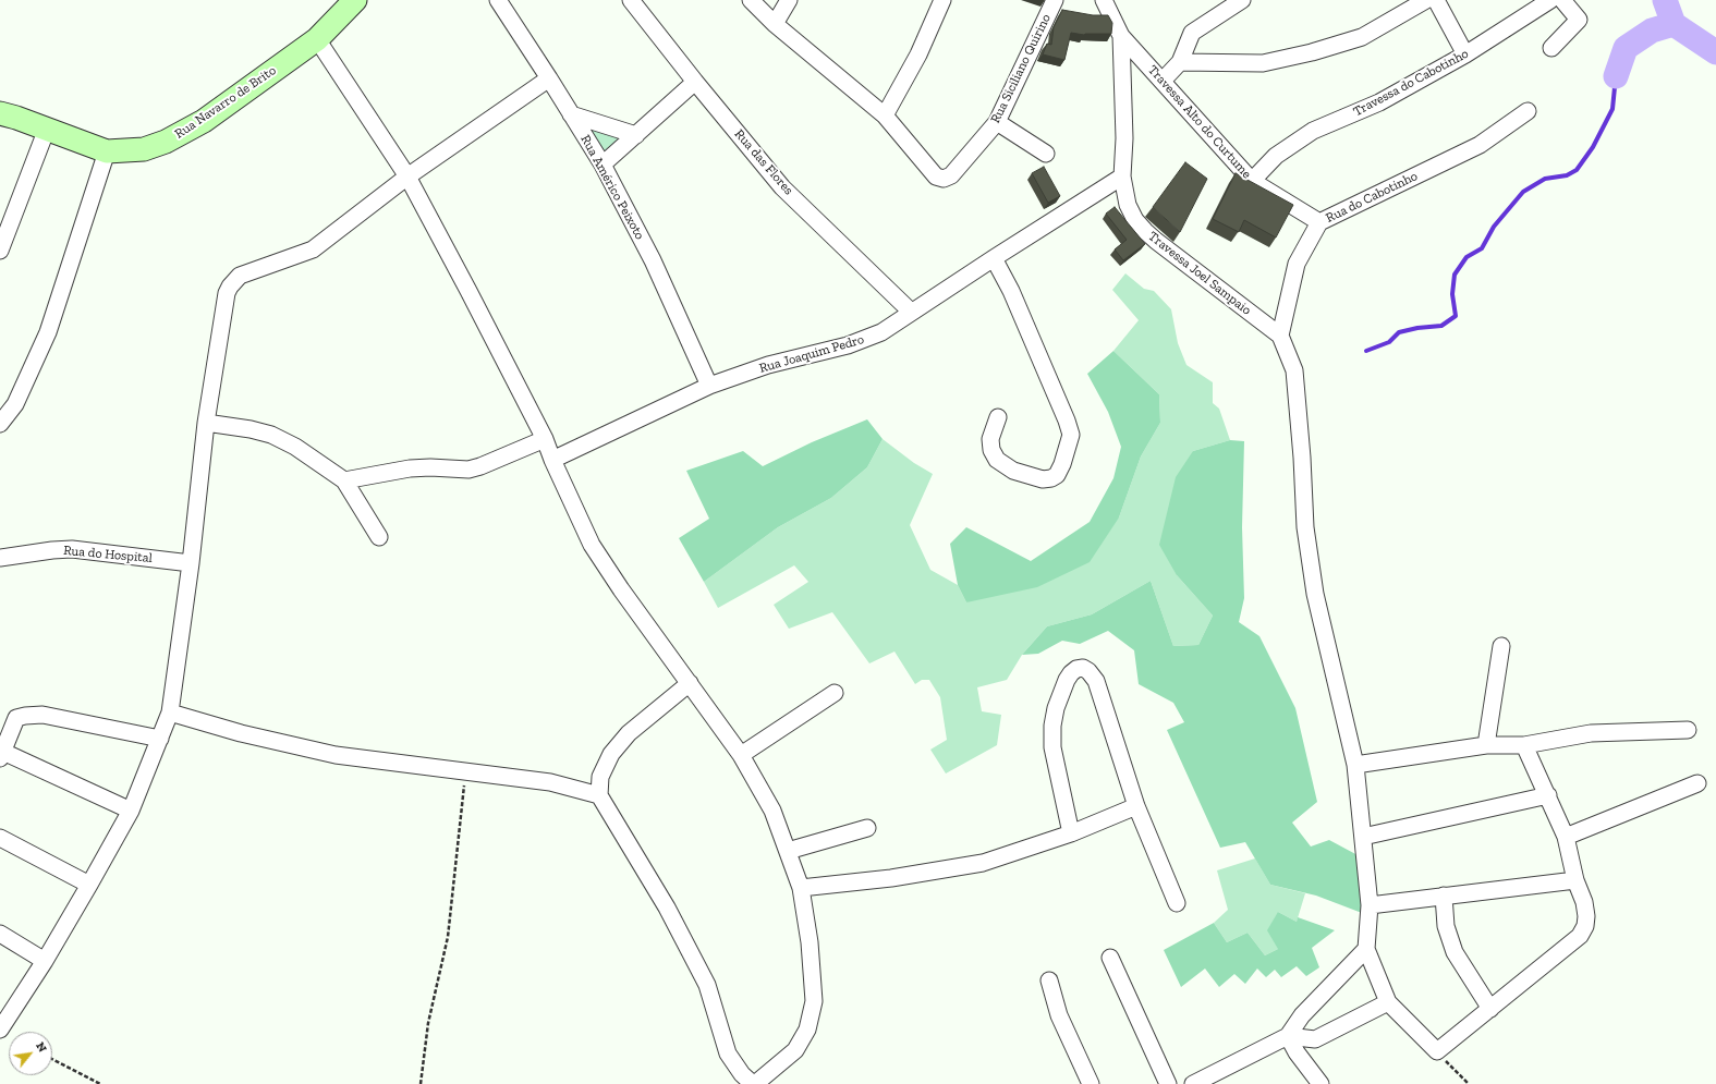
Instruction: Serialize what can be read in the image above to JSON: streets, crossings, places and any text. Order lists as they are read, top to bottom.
{
  "streets": {
    "main road": ["Rua Navarro de Brito"],
    "street": [
      "Rua Siciliano Quirino",
      "Travessa do Cabotinho",
      "Travessa Alto do Curtume",
      "Rua das Flores",
      "Rua Américo Peixoto",
      "Rua do Cabotinho",
      "Travessa Joel Sampaio",
      "Rua Joaquim Pedro",
      "Rua do Hospital"
    ]
  },
  "crossings": [
    ["Travessa do Cabotinho", "Travessa Alto do Curtume"],
    ["Travessa Alto do Curtume", "Rua do Cabotinho"],
    ["Travessa Alto do Curtume", "Travessa Joel Sampaio"],
    ["Rua das Flores", "Rua Joaquim Pedro"],
    ["Rua Américo Peixoto", "Rua Joaquim Pedro"],
    ["Rua do Cabotinho", "Travessa Joel Sampaio"],
    ["Travessa Joel Sampaio", "Rua Joaquim Pedro"]
  ],
  "north": "top right"
}
